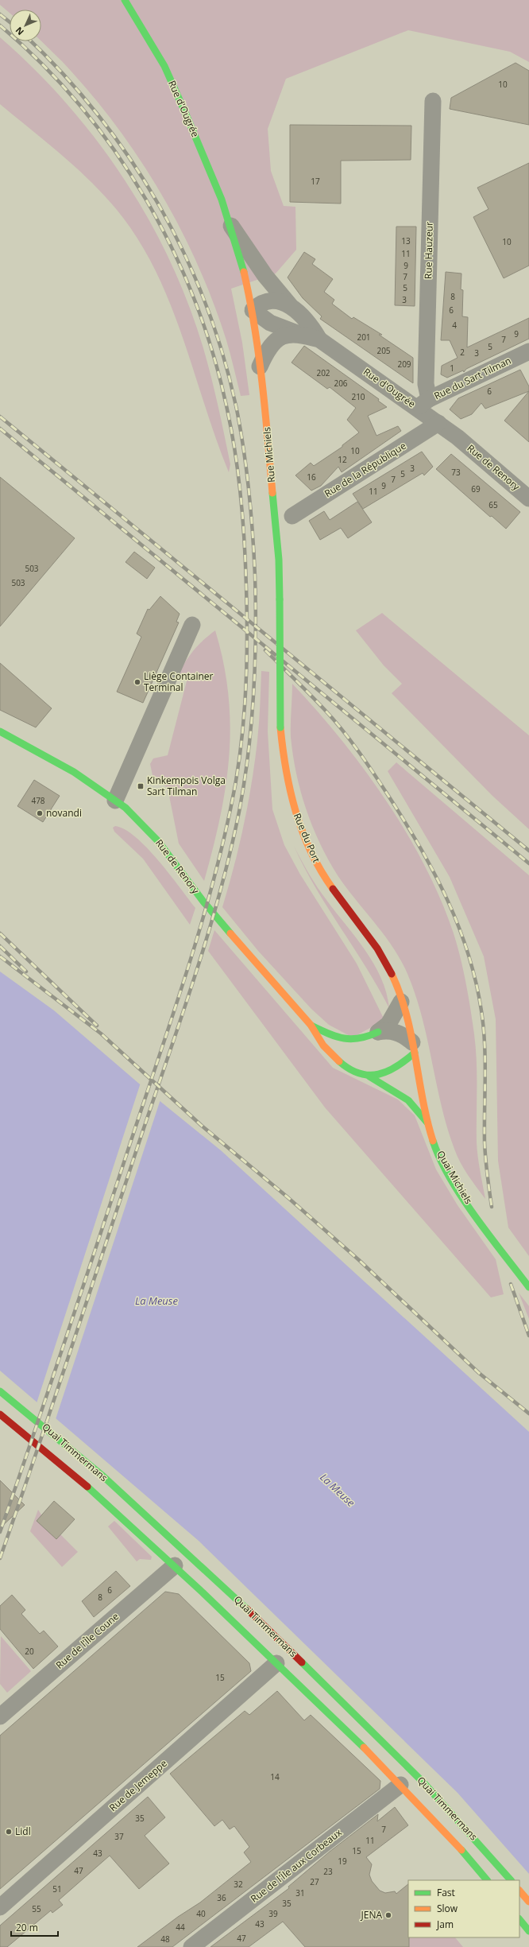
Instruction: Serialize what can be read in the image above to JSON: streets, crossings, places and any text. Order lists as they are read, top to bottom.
{
  "streets": {
    "main road": [
      "Rue d'Ougrée",
      "Rue Michiels",
      "Rue de Renory",
      "Rue du Port",
      "Quai Michiels",
      "Quai Timmermans"
    ],
    "street": [
      "Rue Hauzeur",
      "Rue du Sart Tilman",
      "Rue de la République",
      "Rue de l'Île Coune",
      "Rue de Jemeppe",
      "Rue de l'Île aux Corbeaux"
    ]
  },
  "crossings": [
    ["Rue d'Ougrée", "Rue Hauzeur"],
    ["Rue d'Ougrée", "Rue du Sart Tilman"],
    ["Rue d'Ougrée", "Rue Michiels"],
    ["Rue d'Ougrée", "Rue de Renory"],
    ["Rue d'Ougrée", "Rue de la République"],
    ["Rue Hauzeur", "Rue du Sart Tilman"],
    ["Rue Michiels", "Rue du Port"],
    ["Rue de Renory", "Rue du Port"],
    ["Rue de Renory", "Quai Michiels"],
    ["Rue du Port", "Quai Michiels"],
    ["Quai Timmermans", "Rue de l'Île Coune"],
    ["Quai Timmermans", "Rue de Jemeppe"],
    ["Quai Timmermans", "Rue de l'Île aux Corbeaux"]
  ],
  "water": ["La Meuse"],
  "places": {
    "other": [
      "Liège Container Terminal",
      "novandi",
      "Lidl",
      "JENA"
    ],
    "transit": ["Kinkempois Volga Sart Tilman"]
  },
  "house_numbers": [
    "10",
    "17",
    "13",
    "10",
    "11",
    "9",
    "7",
    "5",
    "8",
    "3",
    "6",
    "4",
    "9",
    "201",
    "7",
    "5",
    "205",
    "2",
    "3",
    "209",
    "1",
    "202",
    "206",
    "6",
    "210",
    "10",
    "12",
    "3",
    "73",
    "5",
    "16",
    "7",
    "9",
    "69",
    "11",
    "65",
    "503",
    "503",
    "478",
    "6",
    "8",
    "20",
    "15",
    "14",
    "35",
    "7",
    "37",
    "11",
    "15",
    "43",
    "19",
    "47",
    "23",
    "27",
    "32",
    "51",
    "31",
    "36",
    "35",
    "55",
    "40",
    "39",
    "43",
    "44",
    "47",
    "48"
  ],
  "legend": ["Fast", "Slow", "Jam"],
  "scale_bar": "20 m",
  "north": "bottom left"
}
